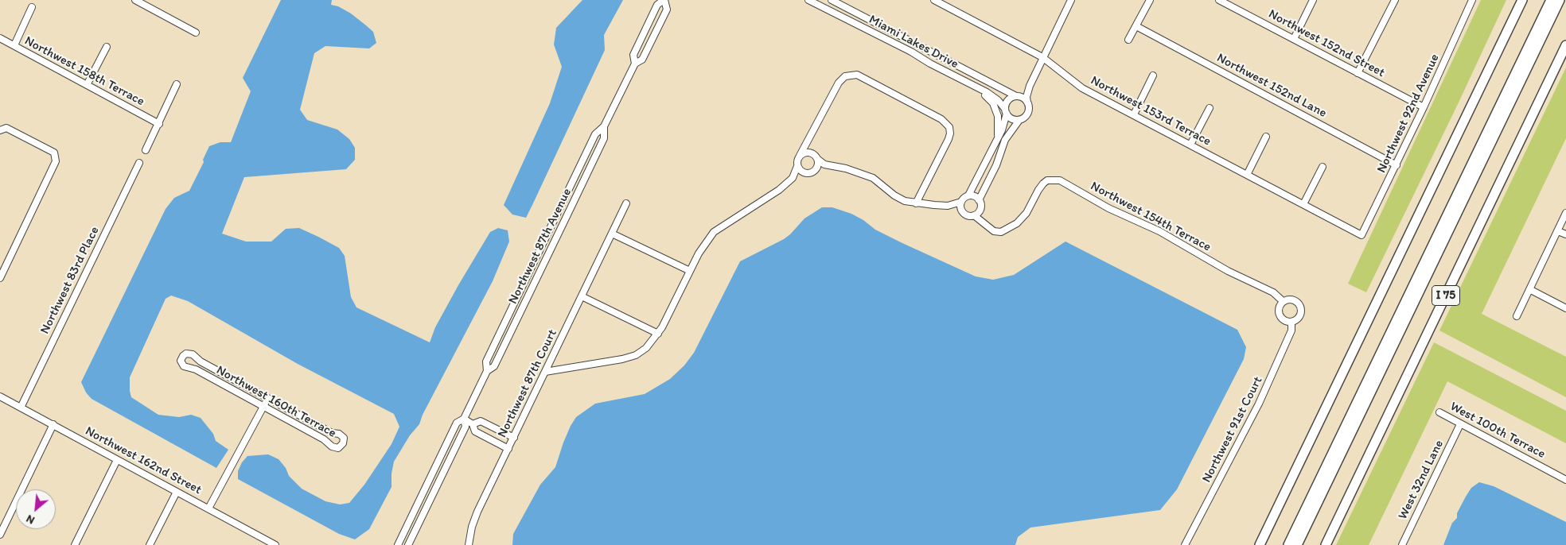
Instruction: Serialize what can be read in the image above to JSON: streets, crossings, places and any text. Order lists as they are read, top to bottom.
{
  "streets": {
    "highway": ["I 75"],
    "street": [
      "Miami Lakes Drive",
      "Northwest 152nd Street",
      "Northwest 158th Terrace",
      "Northwest 152nd Lane",
      "Northwest 153rd Terrace",
      "Northwest 92nd Avenue",
      "Northwest 154th Terrace",
      "Northwest 87th Avenue",
      "Northwest 83rd Place",
      "Northwest 87th Court",
      "Northwest 160th Terrace",
      "Northwest 91st Court",
      "West 100th Terrace",
      "Northwest 162nd Street",
      "West 32nd Lane"
    ]
  },
  "crossings": [
    ["Northwest 152nd Street", "Northwest 92nd Avenue"],
    ["Northwest 152nd Lane", "Northwest 92nd Avenue"],
    ["Northwest 153rd Terrace", "Northwest 92nd Avenue"],
    ["Northwest 154th Terrace", "Northwest 91st Court"],
    ["Northwest 83rd Place", "Northwest 162nd Street"],
    ["West 100th Terrace", "West 32nd Lane"]
  ],
  "north": "bottom left"
}
